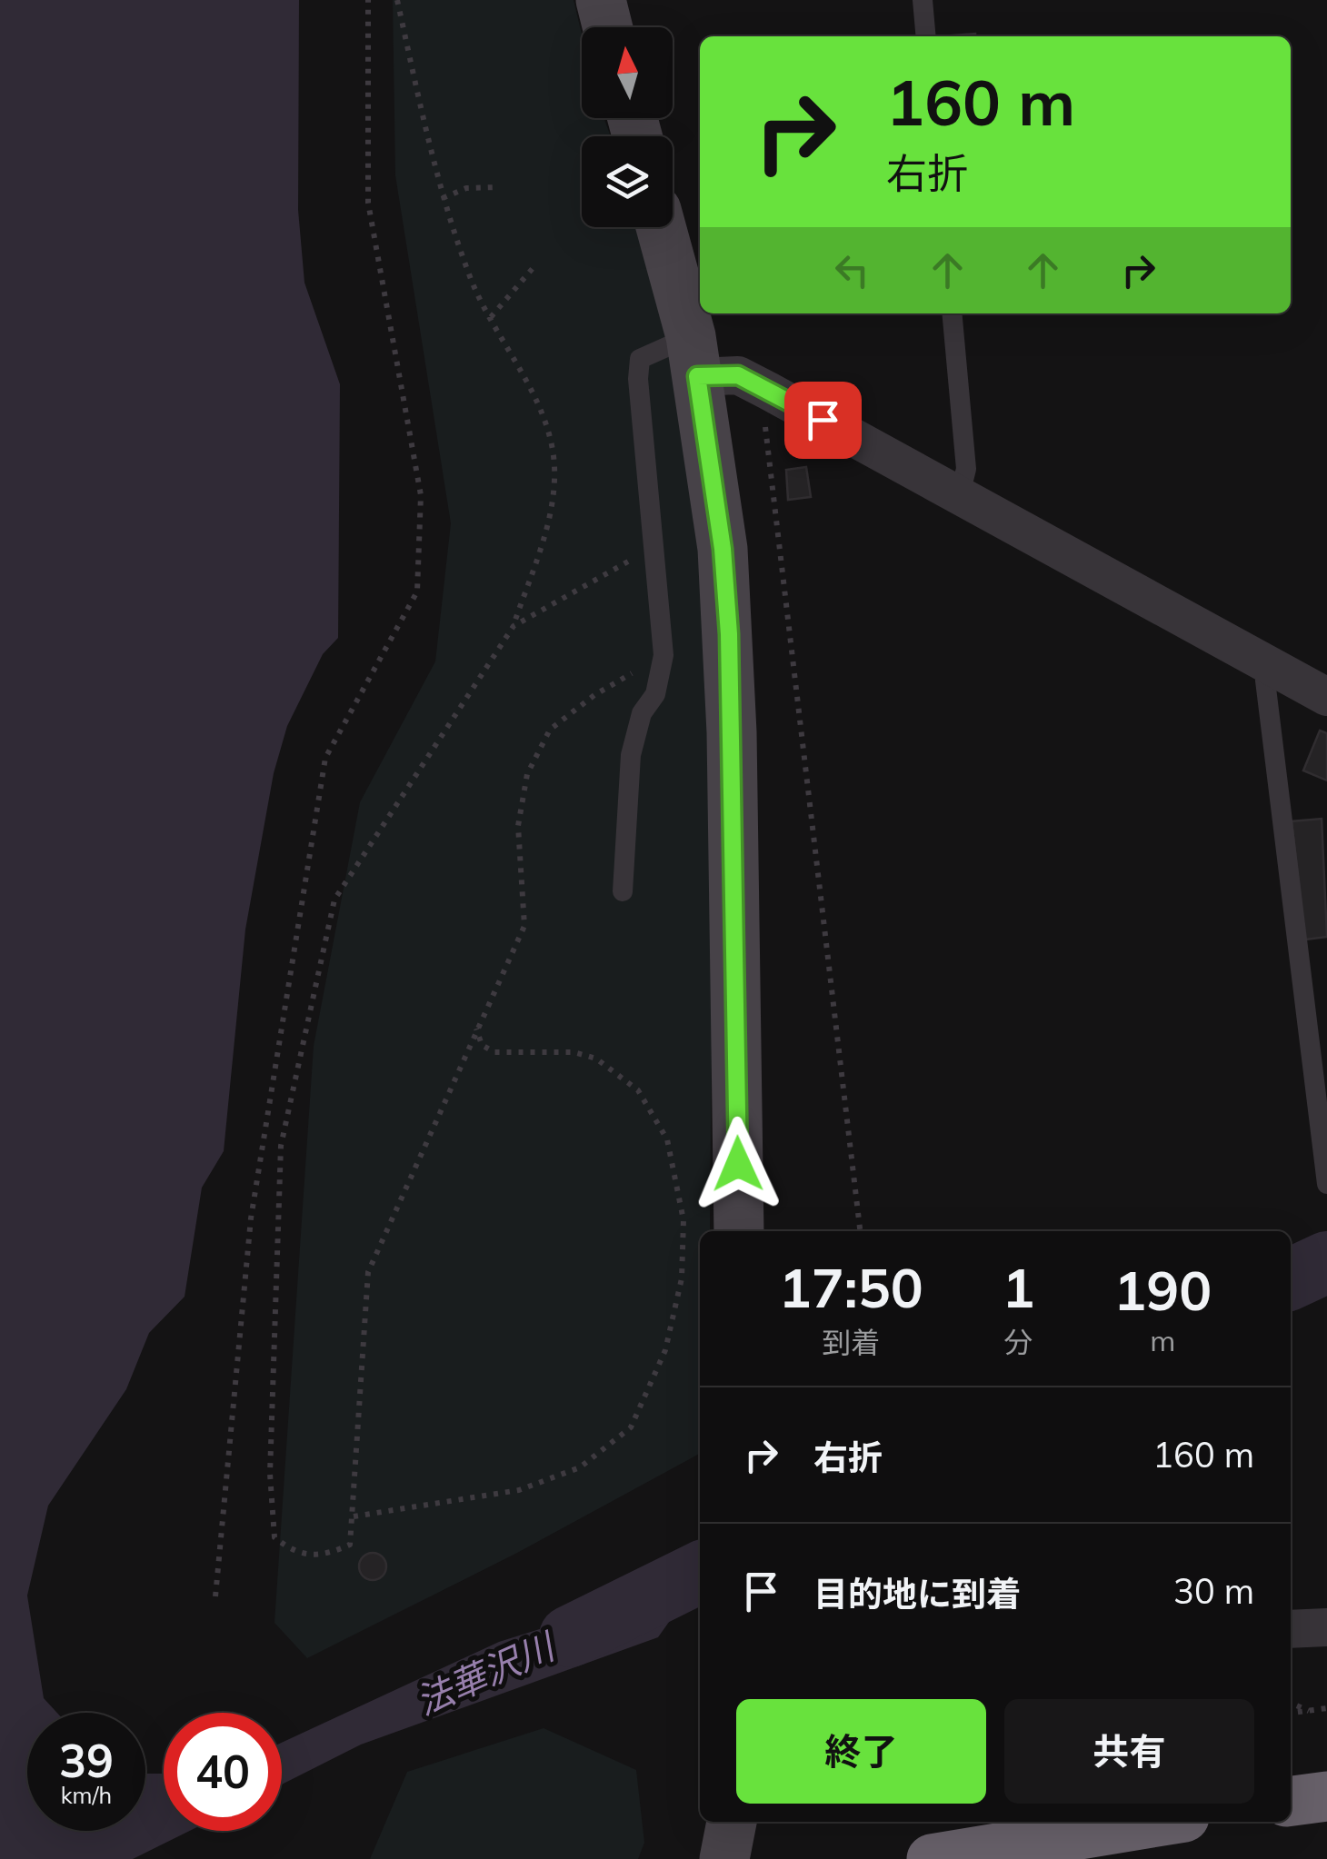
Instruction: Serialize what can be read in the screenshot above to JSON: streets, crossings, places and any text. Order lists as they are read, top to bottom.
{
  "water": ["法華沢川"],
  "north": "top",
  "page": {
    "turn": ["160 m", "右折"],
    "eta": [
      "17:50",
      "到着",
      "1",
      "分",
      "190",
      "m"
    ],
    "list": [
      {
        "name": "右折",
        "value": "160 m"
      },
      {
        "name": "目的地に到着",
        "value": "30 m"
      }
    ],
    "buttons": ["終了", "共有"],
    "speed": "39 km/h",
    "limit": "40"
  }
}
